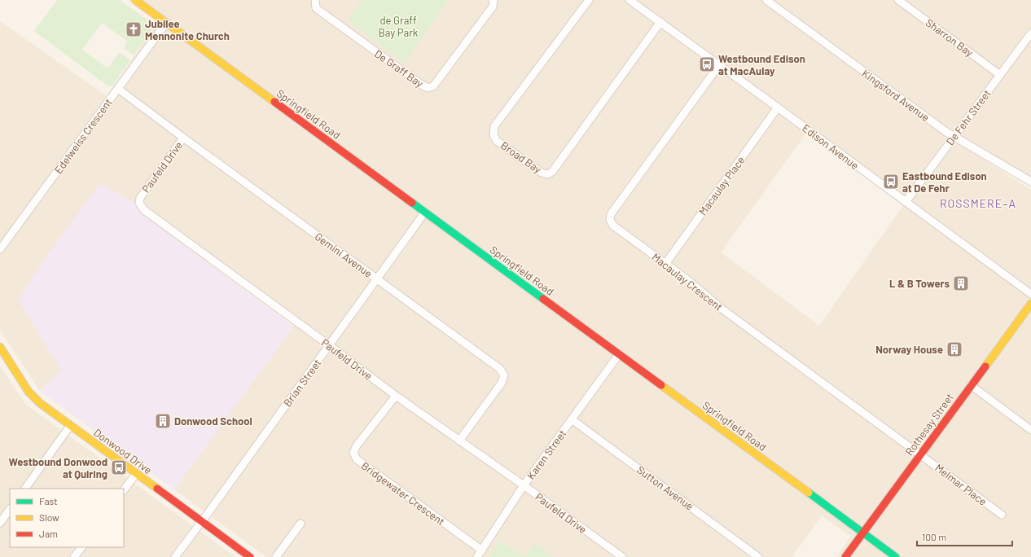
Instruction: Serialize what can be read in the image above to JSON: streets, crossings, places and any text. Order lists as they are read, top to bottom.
{
  "streets": {
    "street": [
      "Sharron Bay",
      "De Graff Bay",
      "Kingsford Avenue",
      "Springfield Road",
      "De Fehr Street",
      "Edelweiss Crescent",
      "Edison Avenue",
      "Broad Bay",
      "Paufeld Drive",
      "Macaulay Place",
      "Gemini Avenue",
      "Macaulay Crescent",
      "Brian Street",
      "Rothesay Street",
      "Donwood Drive",
      "Karen Street",
      "Melmar Place",
      "Sutton Avenue",
      "Bridgewater Crescent"
    ]
  },
  "crossings": [
    ["Sharron Bay", "De Fehr Street"],
    ["Kingsford Avenue", "De Fehr Street"],
    ["Springfield Road", "Edelweiss Crescent"],
    ["Springfield Road", "Brian Street"],
    ["Springfield Road", "Rothesay Street"],
    ["Springfield Road", "Karen Street"],
    ["De Fehr Street", "Edison Avenue"],
    ["Edelweiss Crescent", "Gemini Avenue"],
    ["Edison Avenue", "Broad Bay"],
    ["Edison Avenue", "Macaulay Place"],
    ["Edison Avenue", "Macaulay Crescent"],
    ["Paufeld Drive", "Gemini Avenue"],
    ["Paufeld Drive", "Brian Street"],
    ["Paufeld Drive", "Karen Street"],
    ["Paufeld Drive", "Bridgewater Crescent"],
    ["Macaulay Place", "Macaulay Crescent"],
    ["Gemini Avenue", "Brian Street"],
    ["Macaulay Crescent", "Rothesay Street"],
    ["Macaulay Crescent", "Melmar Place"],
    ["Brian Street", "Donwood Drive"],
    ["Rothesay Street", "Melmar Place"],
    ["Karen Street", "Sutton Avenue"],
    ["Karen Street", "Bridgewater Crescent"]
  ],
  "districts": ["ROSSMERE–A"],
  "parks": ["de Graff Bay Park"],
  "places": {
    "church": ["Jubilee Mennonite Church"],
    "bus stop": ["Westbound Edison at MacAulay", "Eastbound Edison at De Fehr", "Westbound Donwood at Quiring"],
    "building": ["L & B Towers", "Norway House", "Donwood School"]
  },
  "legend": ["Fast", "Slow", "Jam"],
  "scale_bar": "100 m"
}
